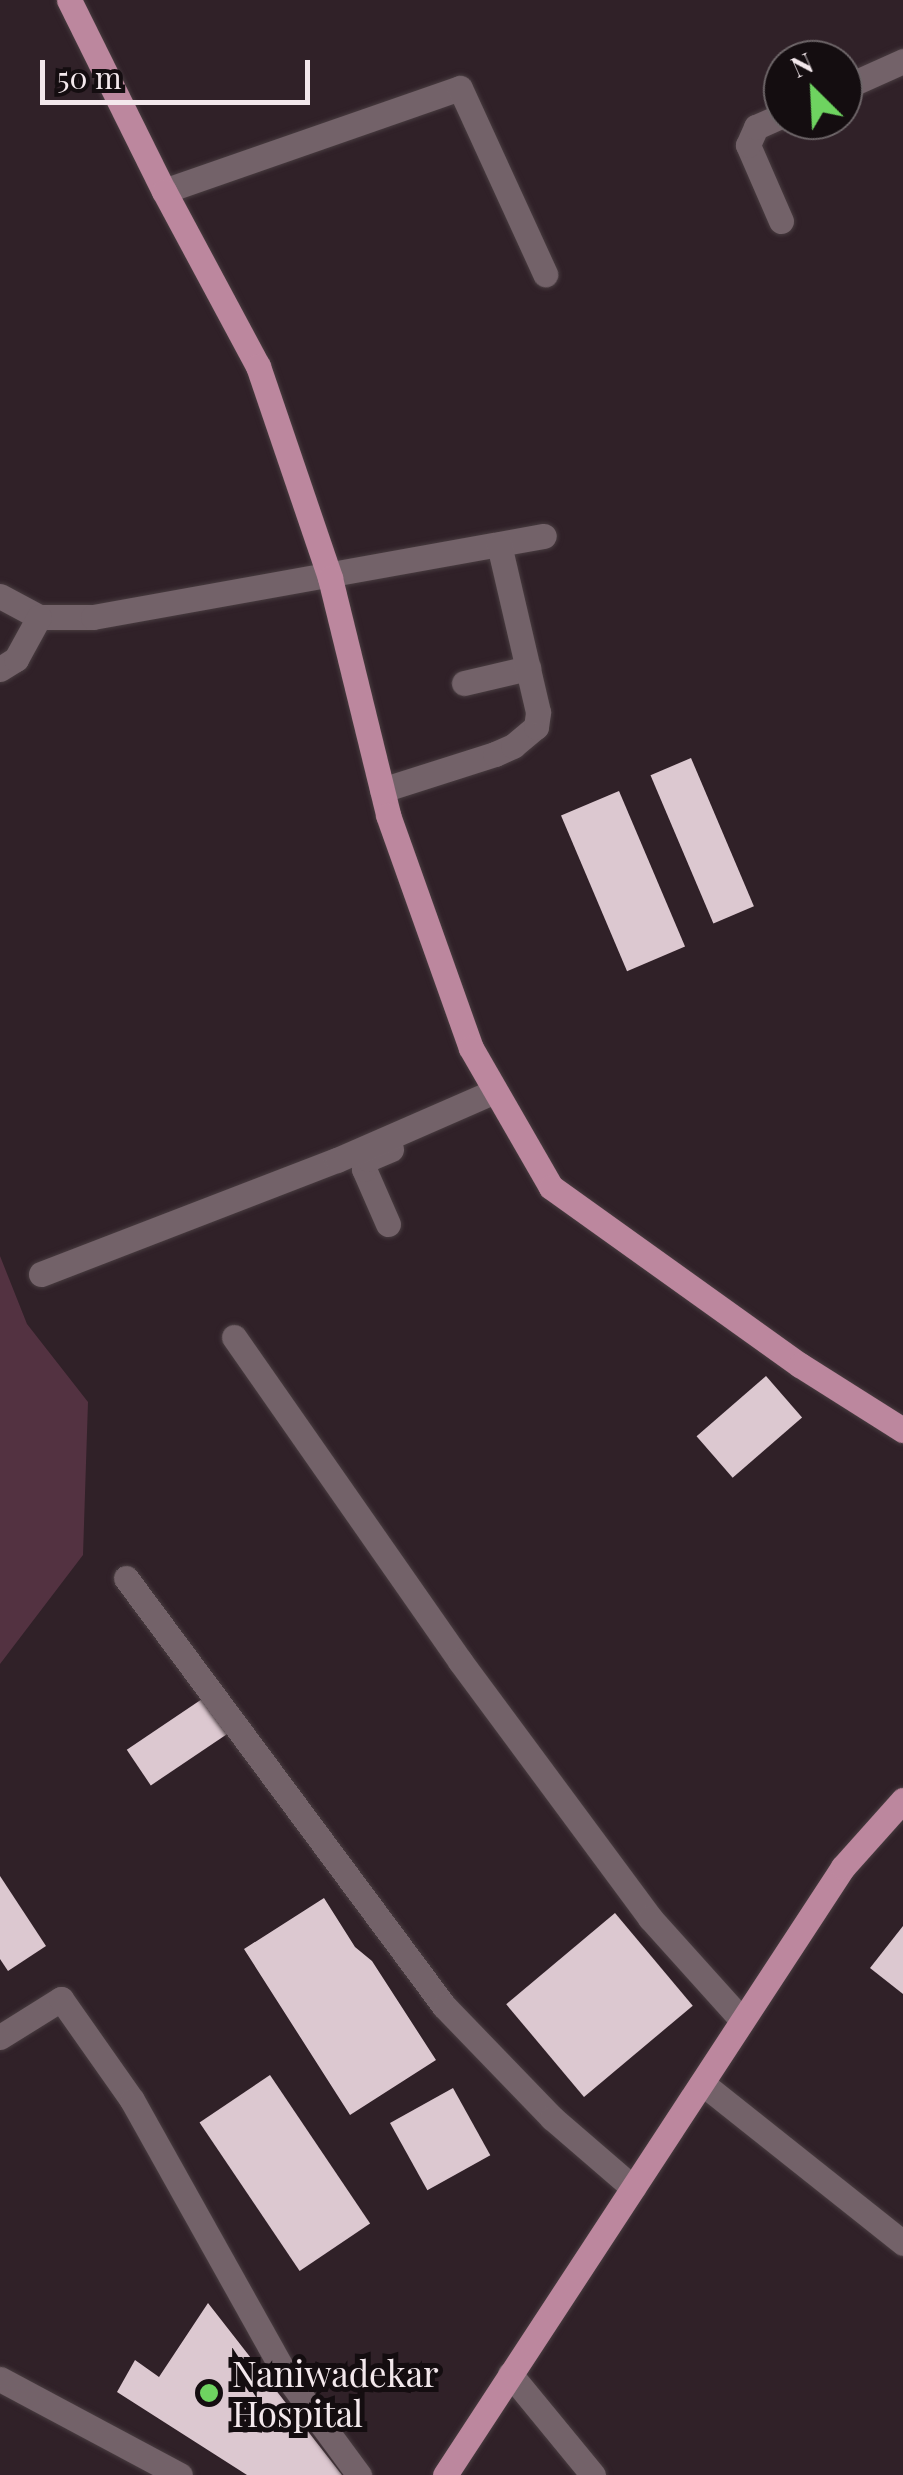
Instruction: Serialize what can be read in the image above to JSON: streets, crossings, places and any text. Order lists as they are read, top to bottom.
{
  "places": ["Naniwadekar Hospital"],
  "scale_bar": "50 m",
  "north": "top left"
}
